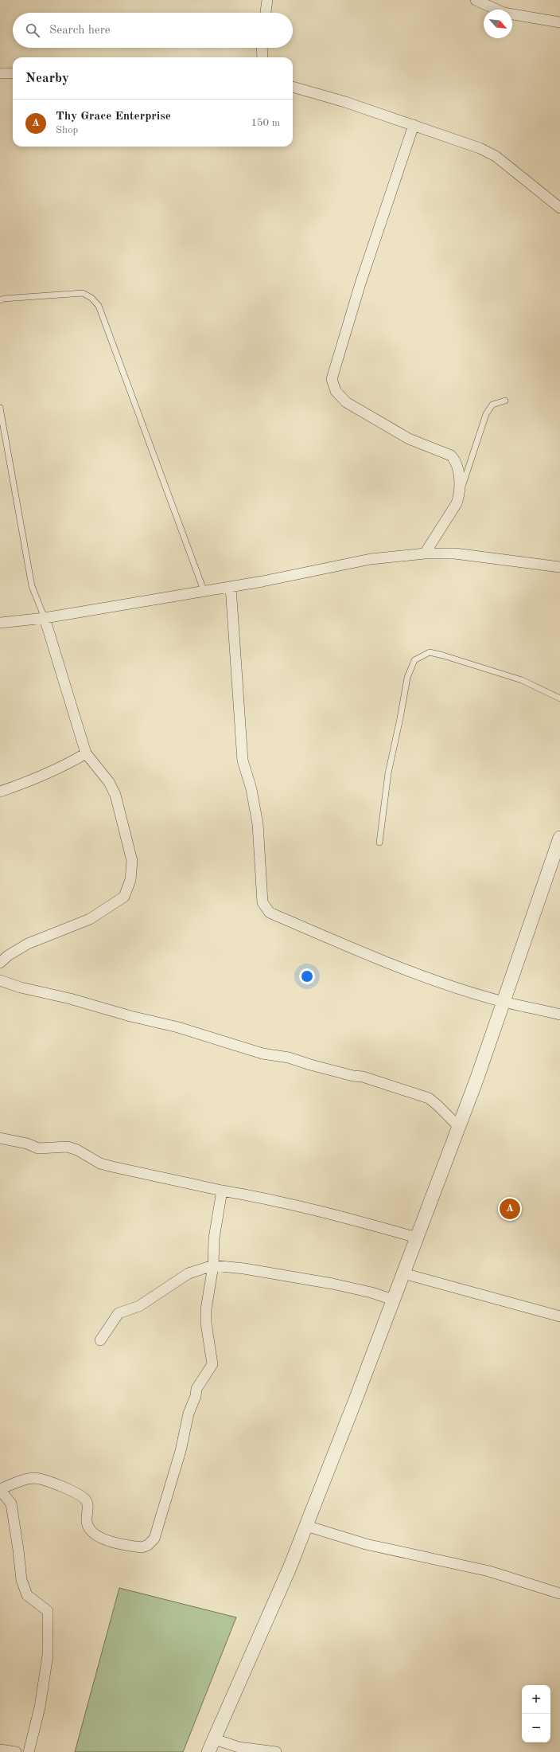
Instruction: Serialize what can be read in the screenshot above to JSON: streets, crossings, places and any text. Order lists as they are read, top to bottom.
{
  "north": "bottom right",
  "page": {
    "search": "Search here",
    "heading": "Nearby",
    "list": [
      {
        "mark": "A",
        "name": "Thy Grace Enterprise",
        "note": "Shop",
        "value": "150 m"
      }
    ],
    "pins": "A",
    "map_buttons": ["+", "−"]
  }
}
